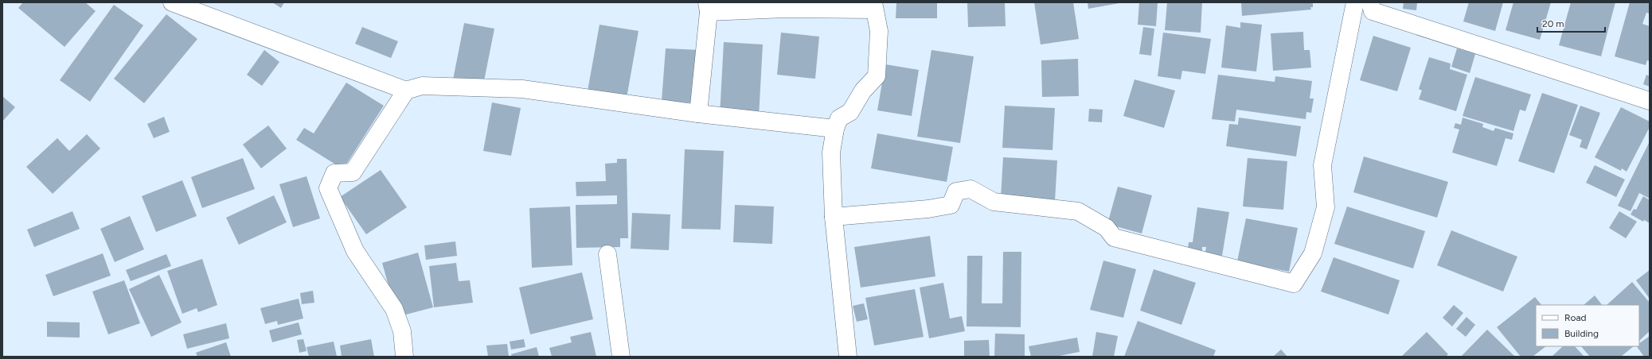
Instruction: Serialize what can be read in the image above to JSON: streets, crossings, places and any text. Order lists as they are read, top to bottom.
{
  "legend": ["Road", "Building"],
  "scale_bar": "20 m"
}
